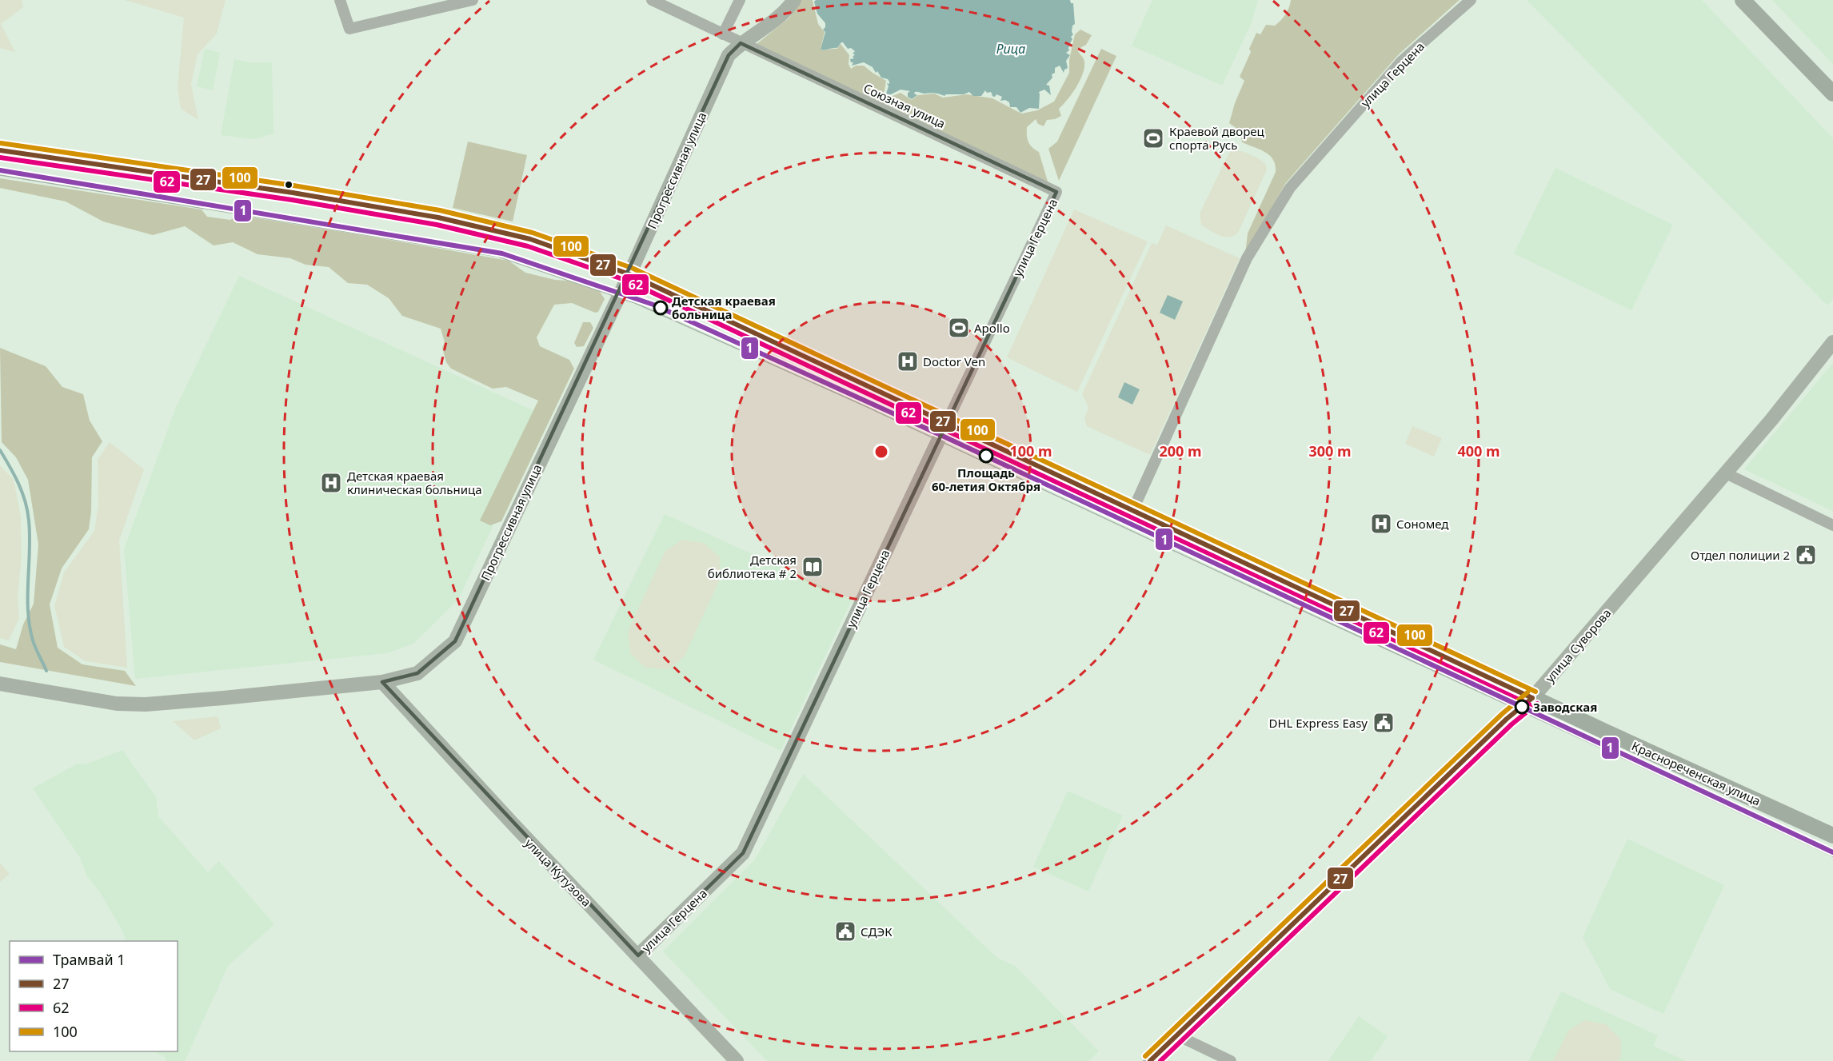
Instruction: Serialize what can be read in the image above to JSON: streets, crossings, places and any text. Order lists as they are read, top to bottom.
{
  "streets": {
    "main road": ["Краснореченская улица"],
    "street": [
      "улица Герцена",
      "Союзная улица",
      "Прогрессивная улица",
      "улица Суворова",
      "улица Кутузова"
    ]
  },
  "crossings": [
    ["улица Герцена", "Союзная улица"],
    ["улица Герцена", "Краснореченская улица"],
    ["улица Герцена", "улица Кутузова"],
    ["Союзная улица", "Прогрессивная улица"],
    ["Прогрессивная улица", "Краснореченская улица"],
    ["Прогрессивная улица", "улица Кутузова"],
    ["улица Суворова", "Краснореченская улица"]
  ],
  "water": ["Рица"],
  "places": {
    "sports": ["Краевой дворец спорта Русь", "Apollo"],
    "other": ["Детская краевая больница", "Площадь 60-летия Октября", "Заводская"],
    "hospital": ["Doctor Ven", "Детская краевая клиническая больница", "Сономед"],
    "public building": ["Отдел полиции 2", "DHL Express Easy", "СДЭК"],
    "library": ["Детская библиотека # 2"]
  },
  "lines": [
    "transit line 100",
    "transit line 27",
    "transit line 62",
    "tram line 1"
  ],
  "legend": [
    "Трамвай 1",
    "27",
    "62",
    "100"
  ],
  "rings": [
    "100 m",
    "200 m",
    "300 m",
    "400 m"
  ]
}
